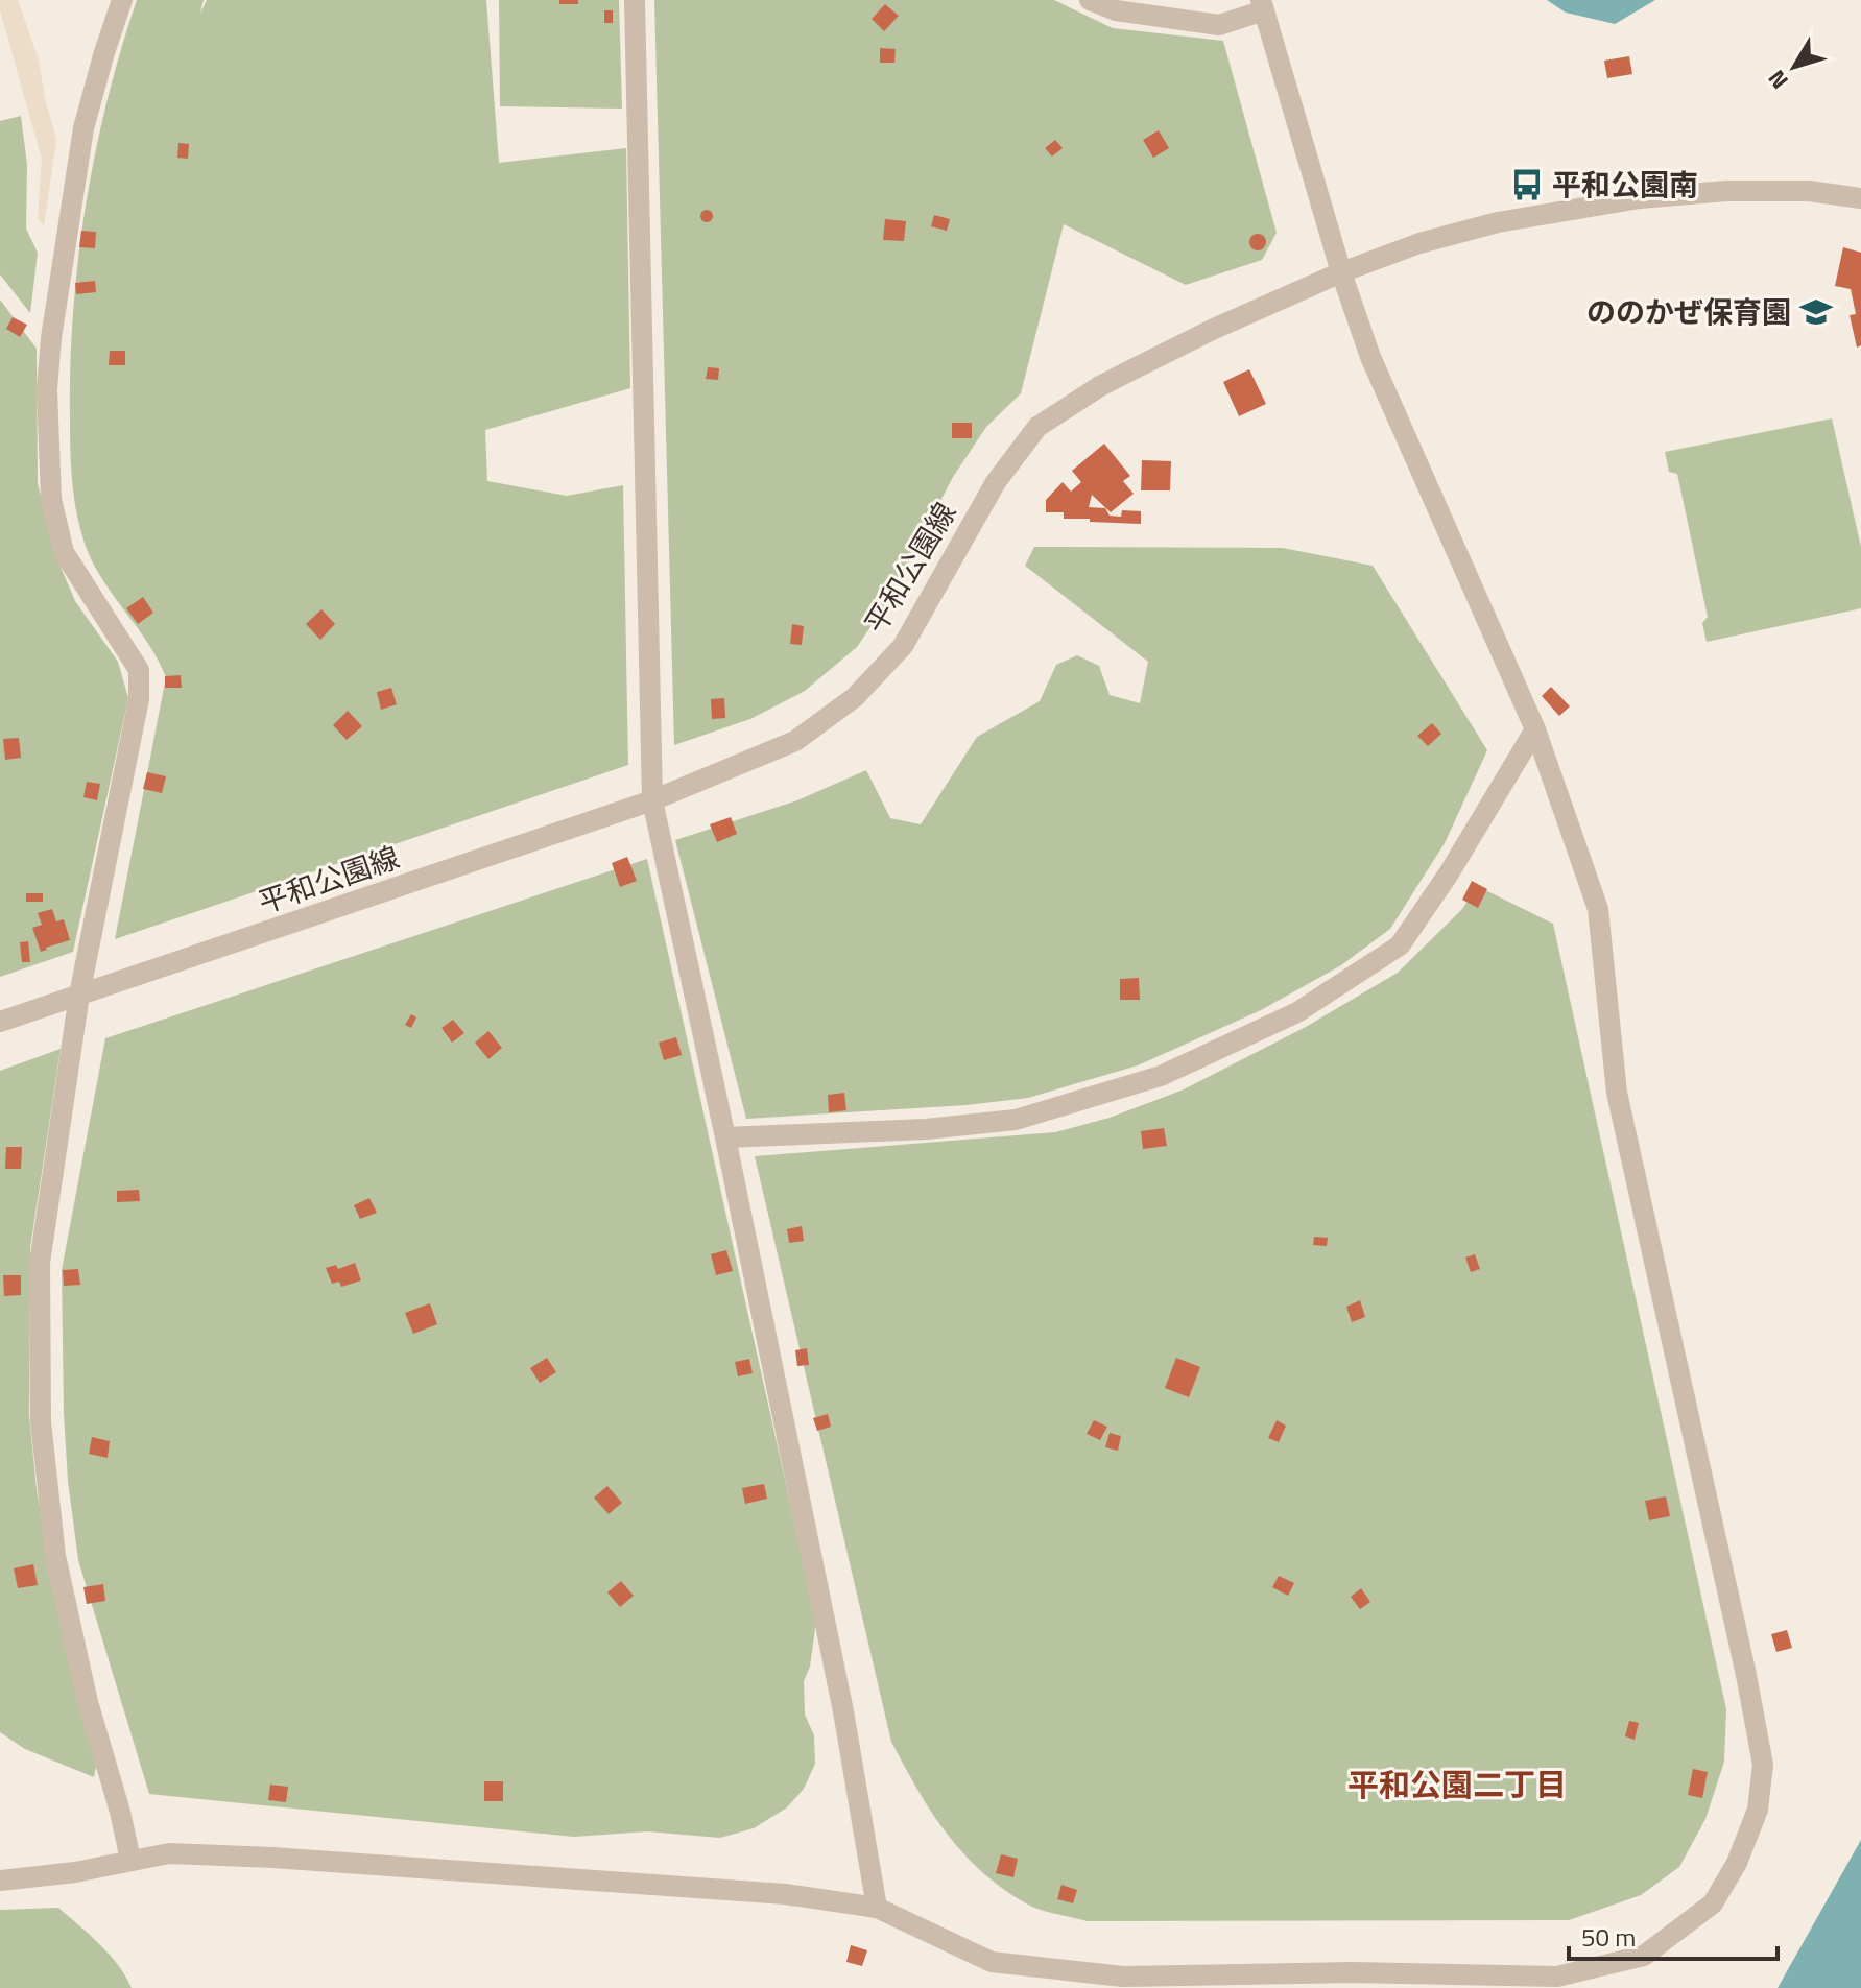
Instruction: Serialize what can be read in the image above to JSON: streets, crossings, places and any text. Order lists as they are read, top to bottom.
{
  "streets": {
    "street": ["平和公園線"]
  },
  "districts": ["平和公園二丁目"],
  "places": {
    "bus stop": ["平和公園南"],
    "school or university": ["ののかぜ保育園"]
  },
  "scale_bar": "50 m",
  "north": "bottom left"
}
